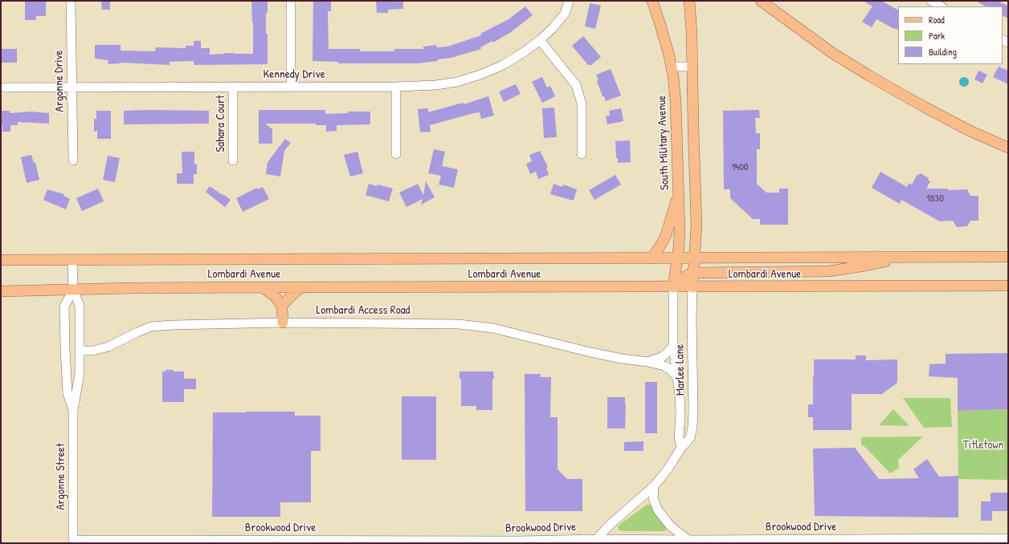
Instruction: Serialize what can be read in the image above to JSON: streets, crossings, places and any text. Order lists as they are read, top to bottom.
{
  "streets": {
    "main road": ["South Military Avenue", "Lombardi Avenue"],
    "street": [
      "Kennedy Drive",
      "Argonne Drive",
      "Sahara Court",
      "Lombardi Access Road",
      "Marlee Lane",
      "Argonne Street",
      "Brookwood Drive"
    ]
  },
  "crossings": [
    ["Kennedy Drive", "Argonne Drive"],
    ["Kennedy Drive", "Sahara Court"],
    ["South Military Avenue", "Lombardi Avenue"],
    ["South Military Avenue", "Marlee Lane"],
    ["Lombardi Avenue", "Marlee Lane"],
    ["Lombardi Avenue", "Argonne Street"],
    ["Lombardi Access Road", "Marlee Lane"],
    ["Lombardi Access Road", "Argonne Street"],
    ["Marlee Lane", "Brookwood Drive"],
    ["Argonne Street", "Brookwood Drive"]
  ],
  "parks": ["Titletown"],
  "house_numbers": ["1400", "1830"],
  "legend": ["Road", "Park", "Building"]
}
